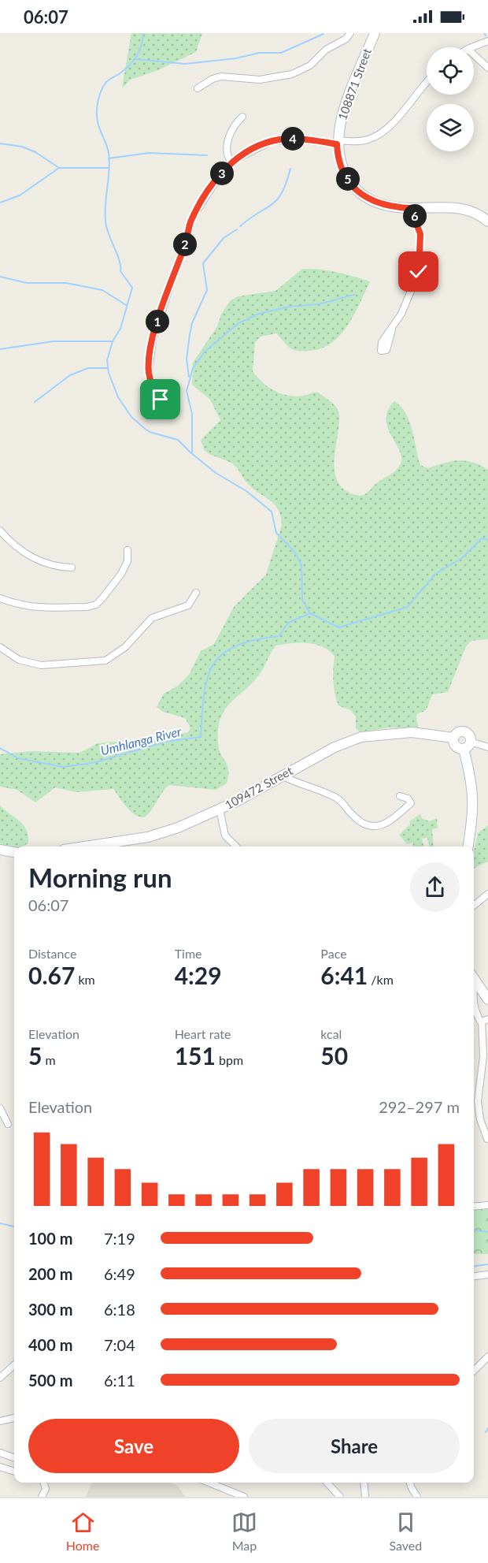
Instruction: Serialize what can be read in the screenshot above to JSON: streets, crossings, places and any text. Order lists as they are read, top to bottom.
{
  "streets": {
    "street": ["108871 Street", "109472 Street"]
  },
  "water": ["Umhlanga River"],
  "page": {
    "status": "06:07",
    "pins": [
      "4",
      "3",
      "5",
      "6",
      "2",
      "1"
    ],
    "heading": ["Morning run", "06:07"],
    "stats": [
      ["Distance", "0.67 km"],
      ["Time", "4:29"],
      ["Pace", "6:41 /km"],
      ["Elevation", "5 m"],
      ["Heart rate", "151 bpm"],
      ["kcal", "50"]
    ],
    "chart": ["Elevation", "292–297 m"],
    "list": [
      {
        "name": "100 m",
        "note": "7:19"
      },
      {
        "name": "200 m",
        "note": "6:49"
      },
      {
        "name": "300 m",
        "note": "6:18"
      },
      {
        "name": "400 m",
        "note": "7:04"
      },
      {
        "name": "500 m",
        "note": "6:11"
      }
    ],
    "buttons": ["Save", "Share"],
    "tabs": ["Home", "Map", "Saved"]
  }
}
